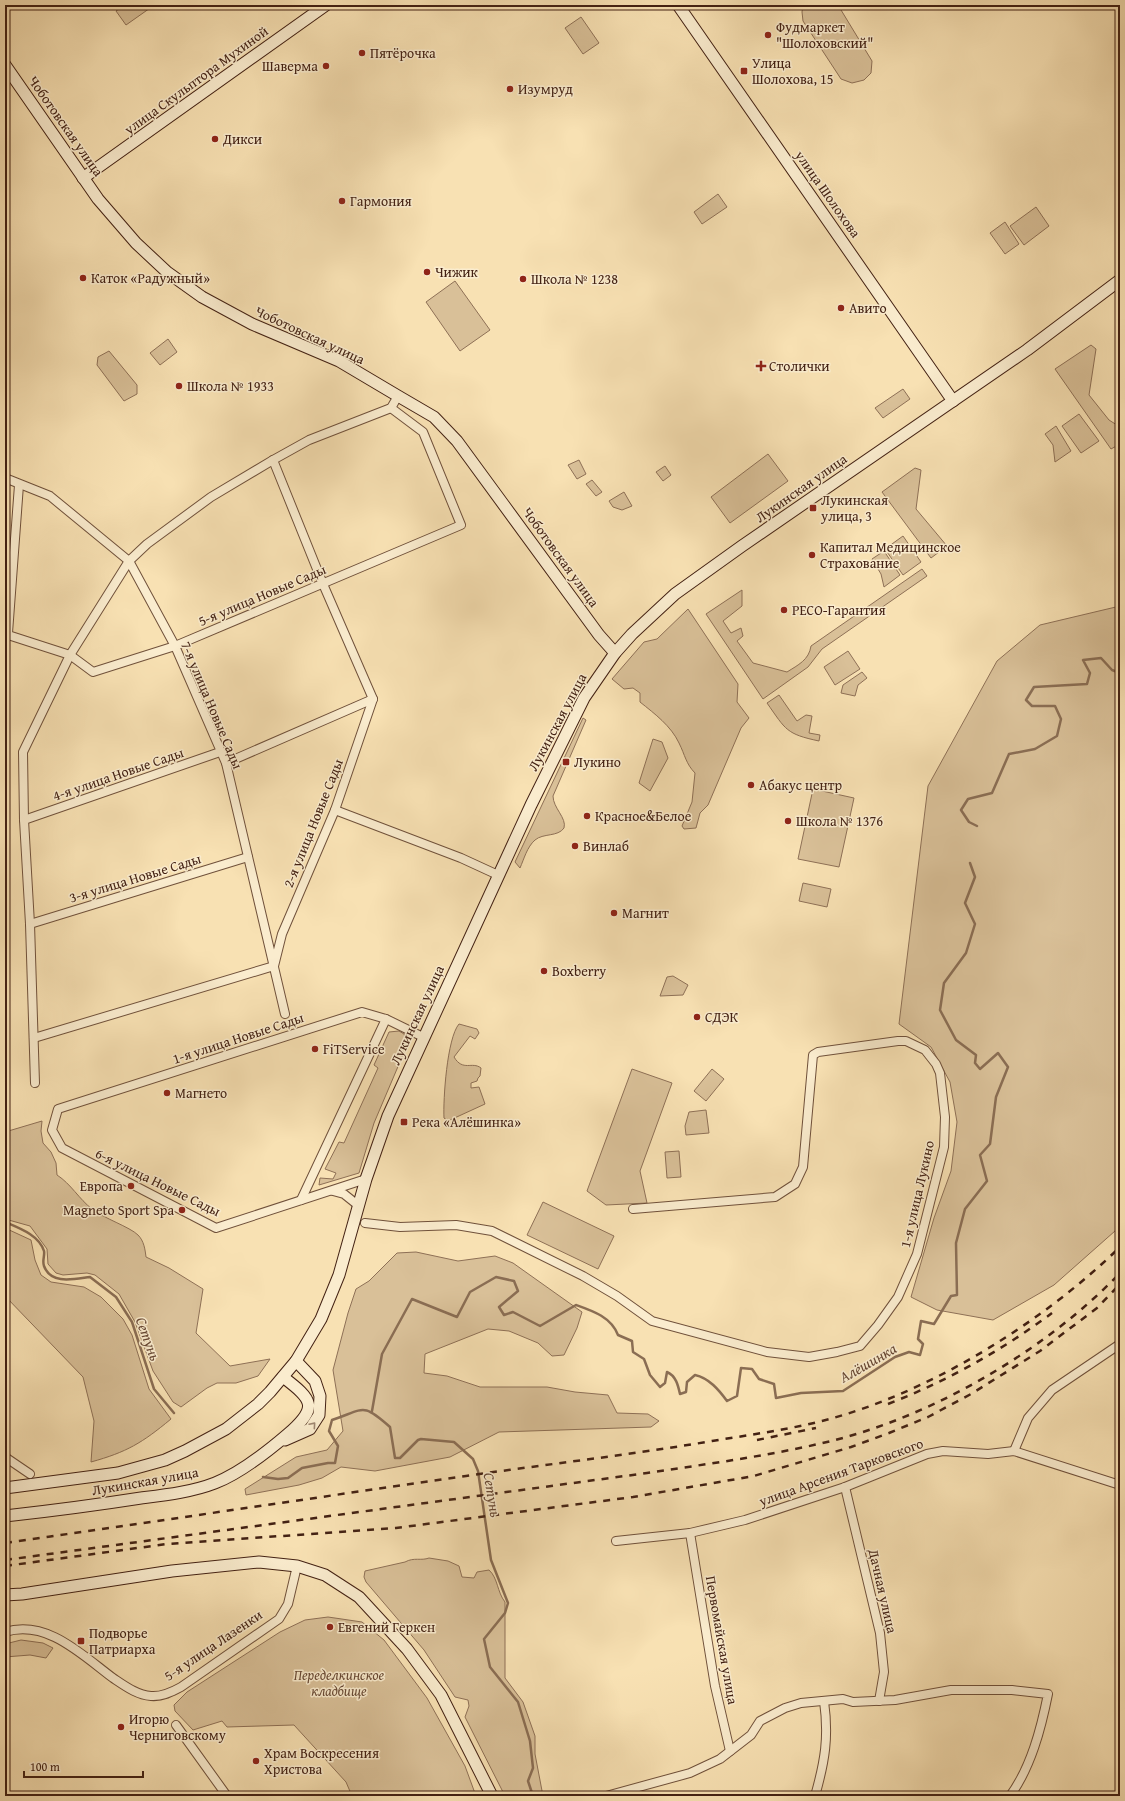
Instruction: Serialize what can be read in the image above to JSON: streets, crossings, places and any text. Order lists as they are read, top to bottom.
{
  "streets": {
    "main road": [
      "улица Скульптора Мухиной",
      "Чоботовская улица",
      "улица Шолохова",
      "Лукинская улица"
    ],
    "street": [
      "5-я улица Новые Сады",
      "7-я улица Новые Сады",
      "4-я улица Новые Сады",
      "2-я улица Новые Сады",
      "3-я улица Новые Сады",
      "1-я улица Новые Сады",
      "6-я улица Новые Сады",
      "1-я улица Лукино",
      "улица Арсения Тарковского",
      "Дачная улица",
      "Первомайская улица",
      "5-я улица Лазенки"
    ]
  },
  "crossings": [
    ["улица Скульптора Мухиной", "Чоботовская улица"],
    ["Чоботовская улица", "Лукинская улица"],
    ["улица Шолохова", "Лукинская улица"],
    ["Лукинская улица", "1-я улица Новые Сады"],
    ["Лукинская улица", "6-я улица Новые Сады"],
    ["5-я улица Новые Сады", "7-я улица Новые Сады"],
    ["7-я улица Новые Сады", "4-я улица Новые Сады"],
    ["7-я улица Новые Сады", "2-я улица Новые Сады"],
    ["7-я улица Новые Сады", "3-я улица Новые Сады"],
    ["1-я улица Новые Сады", "6-я улица Новые Сады"],
    ["улица Арсения Тарковского", "Дачная улица"],
    ["улица Арсения Тарковского", "Первомайская улица"]
  ],
  "water": ["Сетунь", "Алёшинка"],
  "parks": ["Переделкинское кладбище"],
  "places": {
    "other": [
      "Фудмаркет \"Шолоховский\"",
      "Пятёрочка",
      "Шаверма",
      "Изумруд",
      "Дикси",
      "Гармония",
      "Чижик",
      "Каток «Радужный»",
      "Школа № 1238",
      "Авито",
      "Школа № 1933",
      "Капитал Медицинское Страхование",
      "РЕСО-Гарантия",
      "Абакус центр",
      "Красное&Белое",
      "Школа № 1376",
      "Винлаб",
      "Магнит",
      "Boxberry",
      "СДЭК",
      "FiTService",
      "Магнето",
      "Европа",
      "Magneto Sport Spa",
      "Евгений Геркен",
      "Игорю Черниговскому",
      "Храм Воскресения Христова"
    ],
    "transit": [
      "Улица Шолохова, 15",
      "Лукинская улица, 3",
      "Лукино",
      "Река «Алёшинка»",
      "Подворье Патриарха"
    ],
    "health": ["Столички"]
  },
  "scale_bar": "100 m"
}
